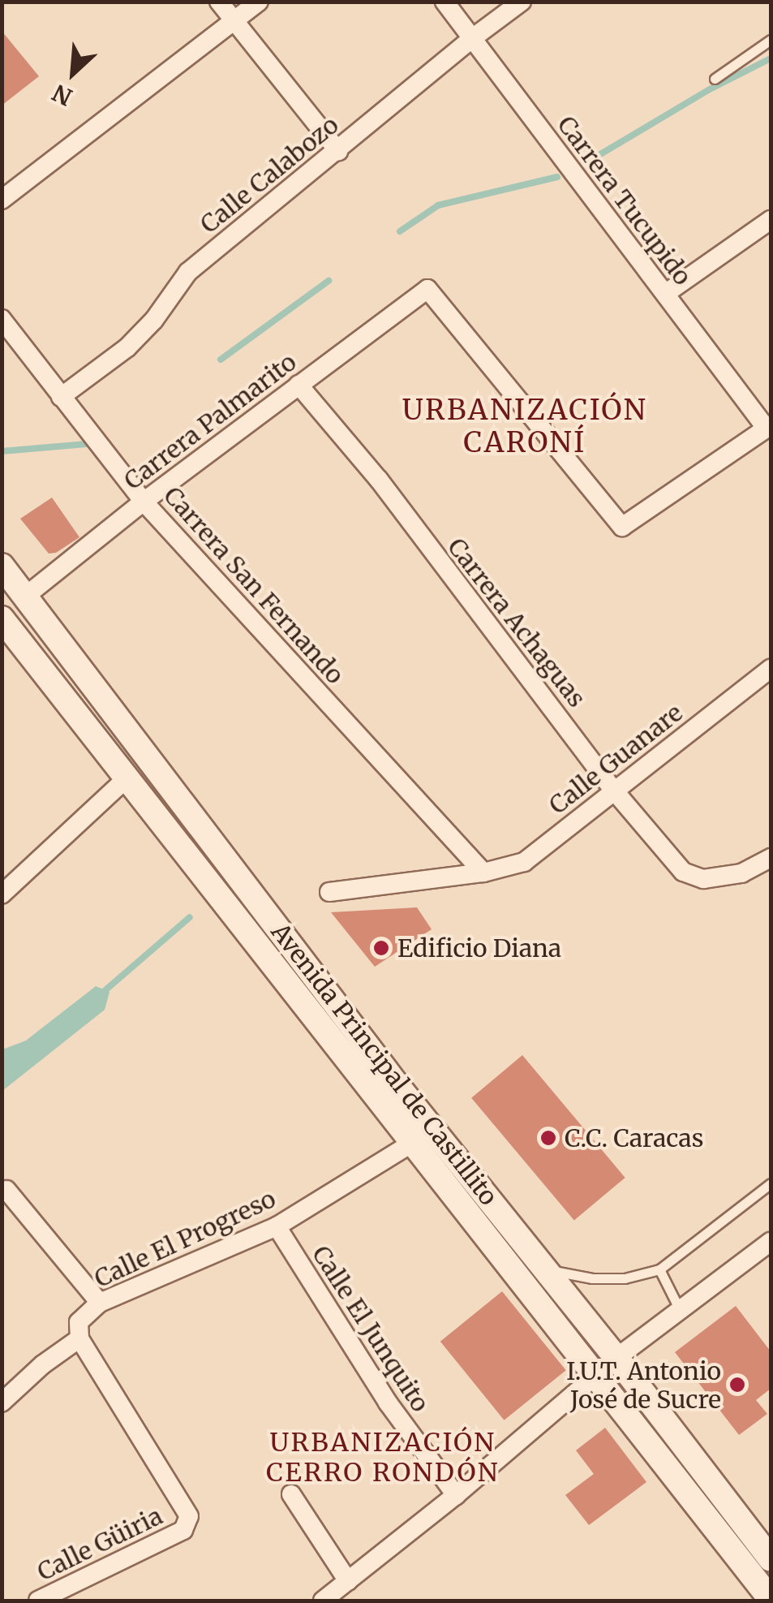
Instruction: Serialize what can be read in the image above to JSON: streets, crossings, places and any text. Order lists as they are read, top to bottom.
{
  "streets": {
    "main road": ["Avenida Principal de Castillito"],
    "street": [
      "Calle Calabozo",
      "Carrera Tucupido",
      "Carrera Palmarito",
      "Carrera San Fernando",
      "Carrera Achaguas",
      "Calle Guanare",
      "Calle El Progreso",
      "Calle El Junquito",
      "Calle Güiria"
    ]
  },
  "crossings": [
    ["Calle Calabozo", "Carrera Tucupido"],
    ["Calle Calabozo", "Carrera San Fernando"],
    ["Carrera Tucupido", "Carrera Palmarito"],
    ["Carrera Palmarito", "Carrera San Fernando"],
    ["Carrera Palmarito", "Carrera Achaguas"],
    ["Carrera Palmarito", "Avenida Principal de Castillito"],
    ["Carrera San Fernando", "Calle Guanare"],
    ["Carrera Achaguas", "Calle Guanare"],
    ["Avenida Principal de Castillito", "Calle El Progreso"],
    ["Calle El Progreso", "Calle El Junquito"],
    ["Calle El Progreso", "Calle Güiria"]
  ],
  "districts": ["URBANIZACIÓN CARONÍ", "URBANIZACIÓN CERRO RONDÓN"],
  "places": ["Edificio Diana", "C.C. Caracas", "I.U.T. Antonio José de Sucre"],
  "north": "bottom left"
}
